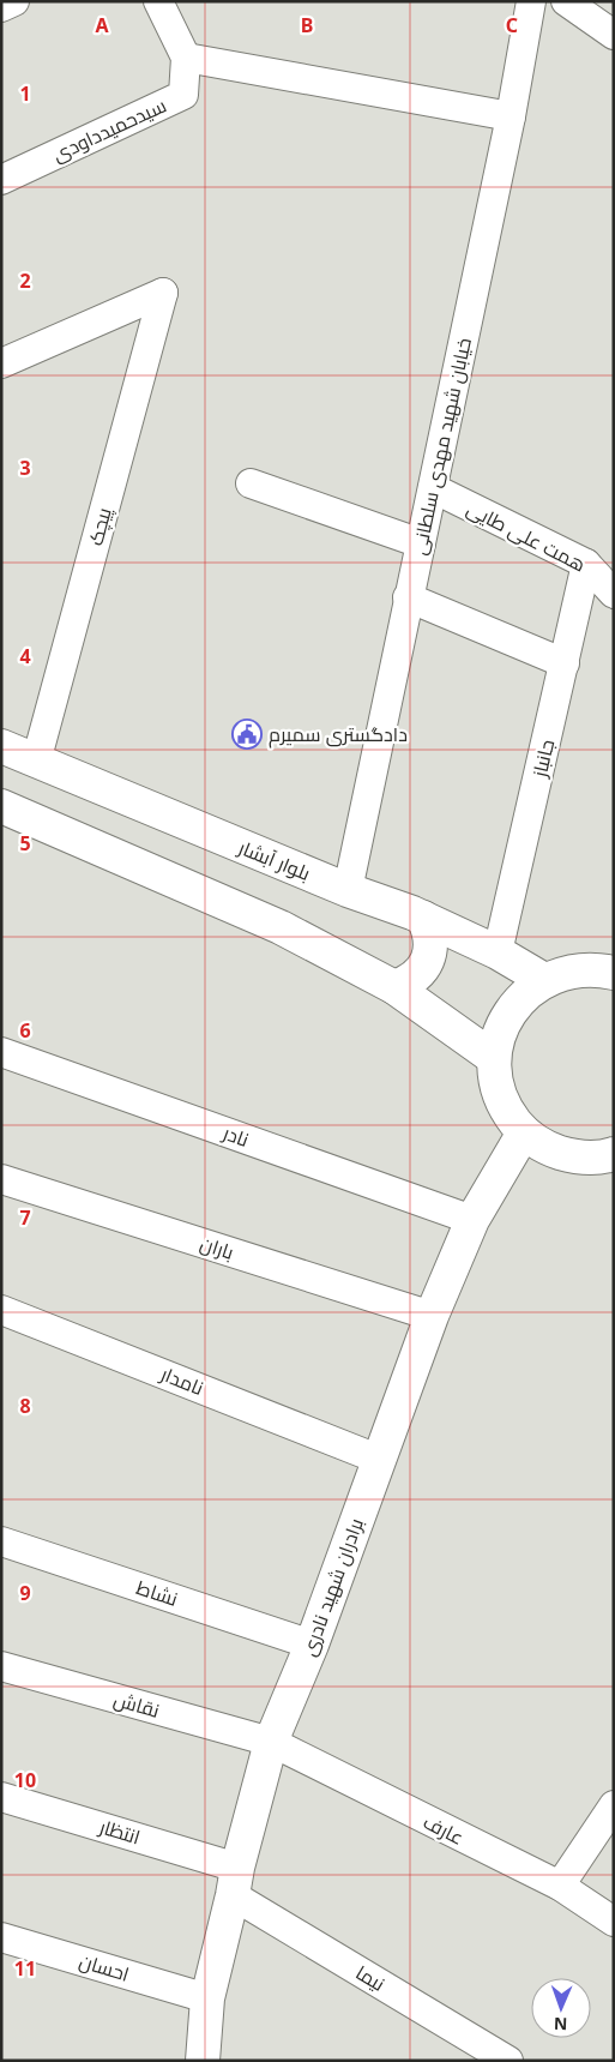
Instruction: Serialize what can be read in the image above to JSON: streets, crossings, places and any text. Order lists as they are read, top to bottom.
{
  "streets": {
    "street": [
      "سیدحمیدداودی",
      "خیابان شهید مهدی سلطانی",
      "پیچک",
      "همت علی طایی",
      "جانباز",
      "بلوار آبشار",
      "نادر",
      "باران",
      "نامدار",
      "برادران شهید نادری",
      "نشاط",
      "نقاش",
      "عارف",
      "انتظار",
      "احسان",
      "نیما"
    ]
  },
  "crossings": [
    ["خیابان شهید مهدی سلطانی", "همت علی طایی"],
    ["خیابان شهید مهدی سلطانی", "بلوار آبشار"],
    ["پیچک", "بلوار آبشار"],
    ["همت علی طایی", "جانباز"],
    ["جانباز", "بلوار آبشار"],
    ["نادر", "برادران شهید نادری"],
    ["باران", "برادران شهید نادری"],
    ["برادران شهید نادری", "نشاط"],
    ["برادران شهید نادری", "نقاش"],
    ["برادران شهید نادری", "عارف"],
    ["برادران شهید نادری", "انتظار"],
    ["برادران شهید نادری", "احسان"],
    ["برادران شهید نادری", "نیما"],
    ["نقاش", "عارف"],
    ["انتظار", "نیما"]
  ],
  "places": {
    "public building": ["دادگستری سمیرم"]
  },
  "north": "bottom",
  "grid": {
    "columns": ["A", "B", "C"],
    "rows": [
      "1",
      "2",
      "3",
      "4",
      "5",
      "6",
      "7",
      "8",
      "9",
      "10",
      "11"
    ]
  }
}
